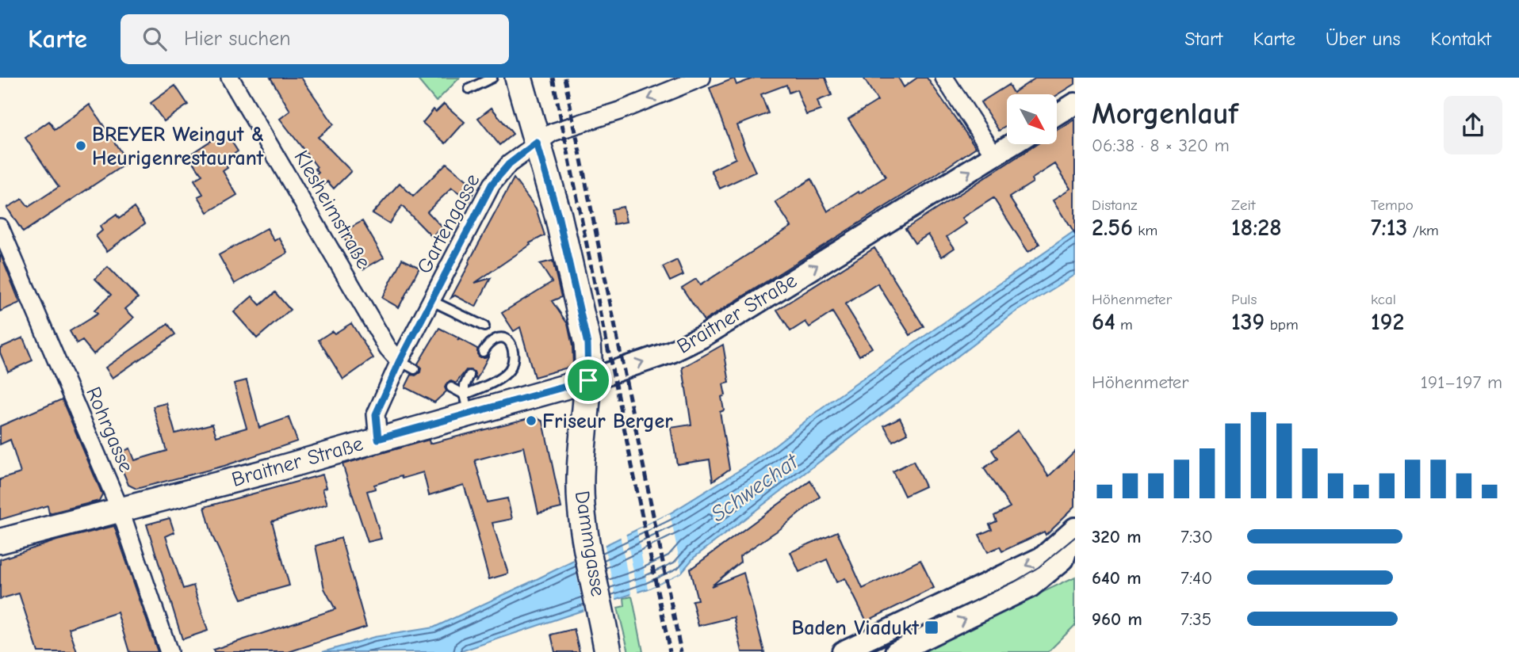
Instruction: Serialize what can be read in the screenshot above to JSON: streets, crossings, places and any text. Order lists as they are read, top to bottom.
{
  "streets": {
    "main road": ["Braitner Straße", "Dammgasse"],
    "street": ["Klesheimstraße", "Gartengasse", "Rohrgasse"]
  },
  "crossings": [
    ["Klesheimstraße", "Gartengasse"],
    ["Gartengasse", "Braitner Straße"],
    ["Gartengasse", "Dammgasse"],
    ["Braitner Straße", "Rohrgasse"],
    ["Braitner Straße", "Dammgasse"]
  ],
  "one_way": ["Braitner Straße"],
  "water": ["Schwechat"],
  "places": {
    "other": ["BREYER Weingut & Heurigenrestaurant", "Friseur Berger"],
    "transit": ["Baden Viadukt"]
  },
  "north": "bottom right",
  "page": {
    "header": "Karte",
    "search": "Hier suchen",
    "nav": [
      "Start",
      "Karte",
      "Über uns",
      "Kontakt"
    ],
    "heading": ["Morgenlauf", "06:38 · 8 × 320 m"],
    "stats": [
      ["Distanz", "2.56 km"],
      ["Zeit", "18:28"],
      ["Tempo", "7:13 /km"],
      ["Höhenmeter", "64 m"],
      ["Puls", "139 bpm"],
      ["kcal", "192"]
    ],
    "chart": ["Höhenmeter", "191–197 m"],
    "list": [
      {
        "name": "320 m",
        "note": "7:30"
      },
      {
        "name": "640 m",
        "note": "7:40"
      },
      {
        "name": "960 m",
        "note": "7:35"
      }
    ]
  }
}
